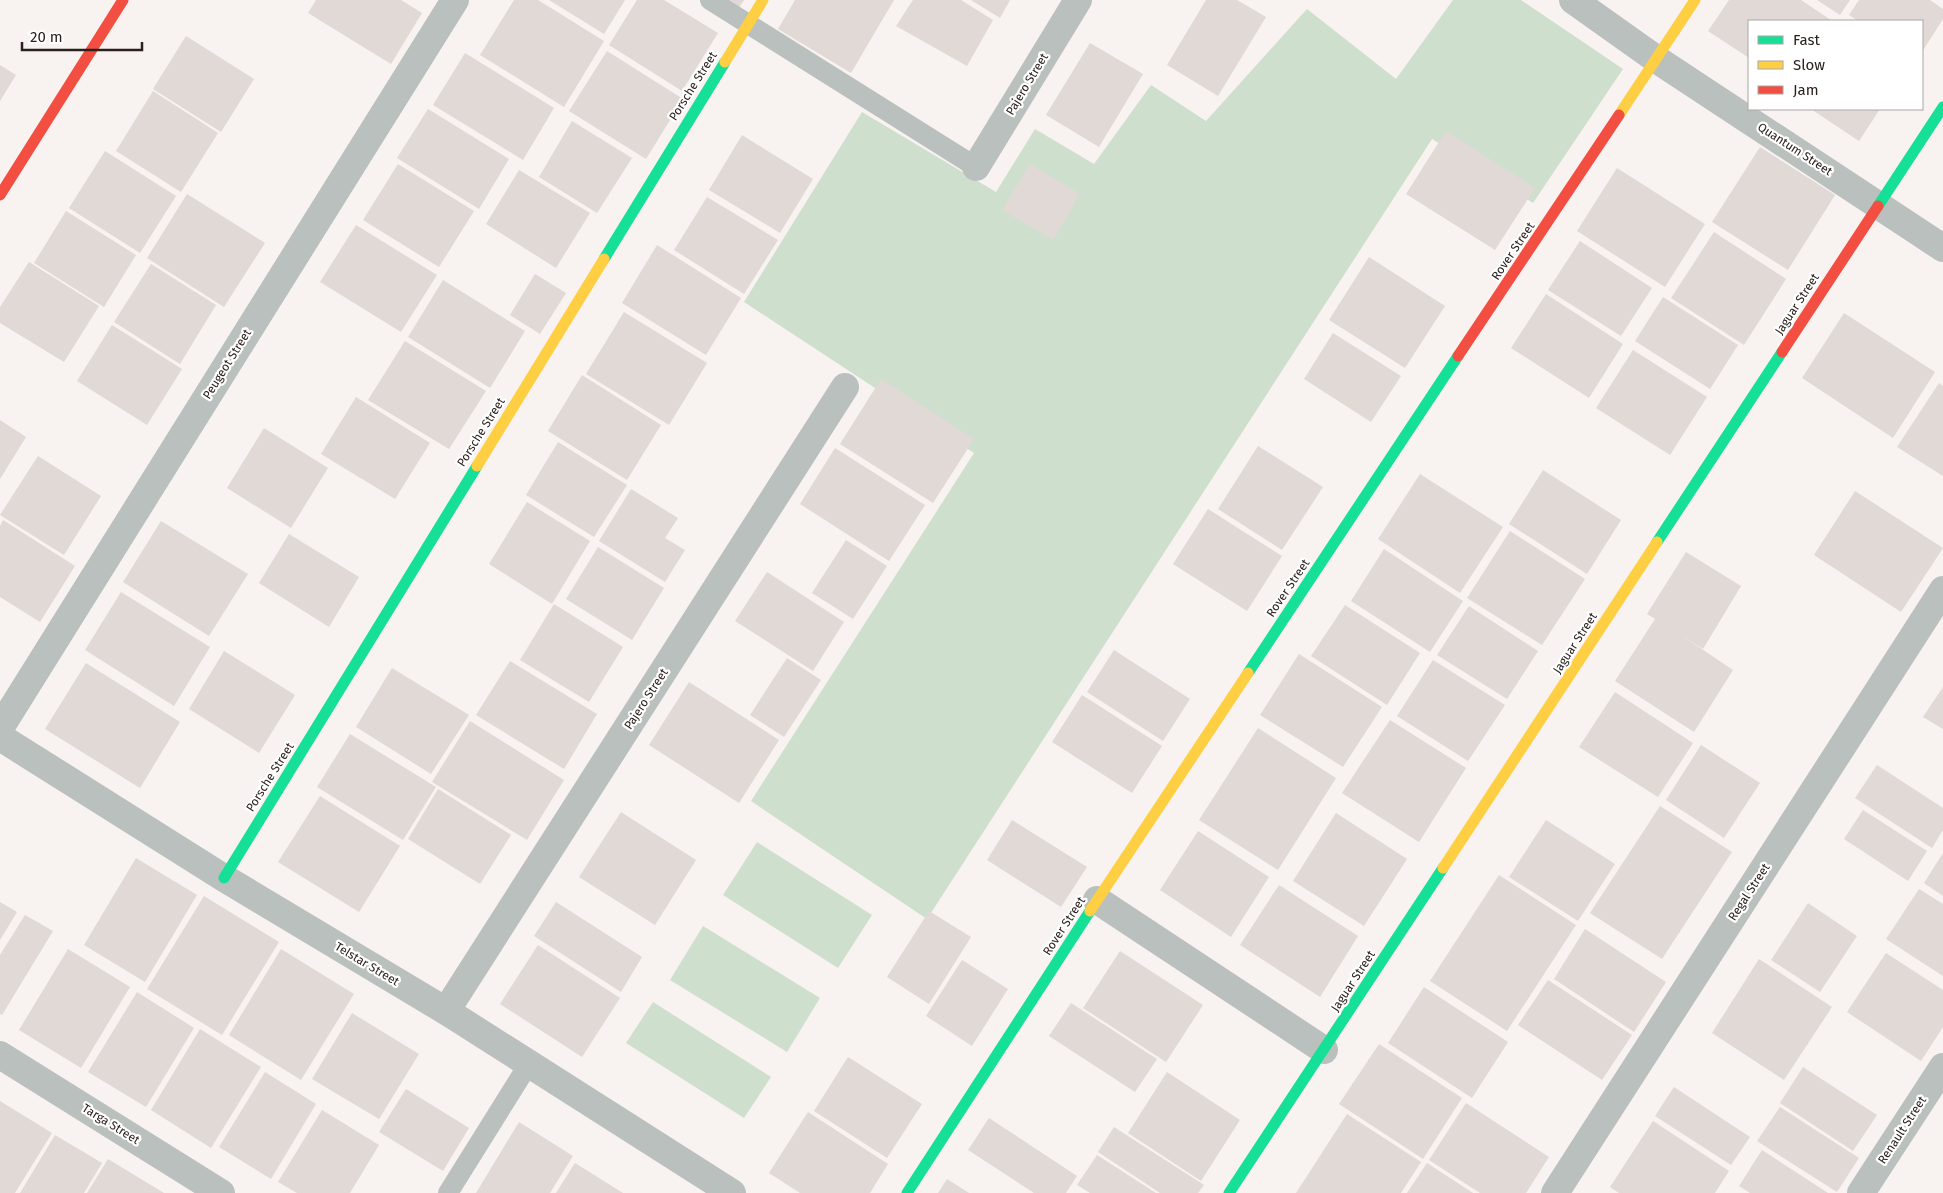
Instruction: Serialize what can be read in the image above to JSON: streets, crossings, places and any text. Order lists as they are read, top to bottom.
{
  "streets": {
    "street": [
      "Pajero Street",
      "Porsche Street",
      "Quantum Street",
      "Rover Street",
      "Jaguar Street",
      "Peugeot Street",
      "Regal Street",
      "Telstar Street",
      "Targa Street",
      "Renault Street"
    ]
  },
  "crossings": [
    ["Pajero Street", "Telstar Street"],
    ["Porsche Street", "Telstar Street"],
    ["Quantum Street", "Rover Street"],
    ["Quantum Street", "Jaguar Street"]
  ],
  "legend": ["Fast", "Slow", "Jam"],
  "scale_bar": "20 m"
}
